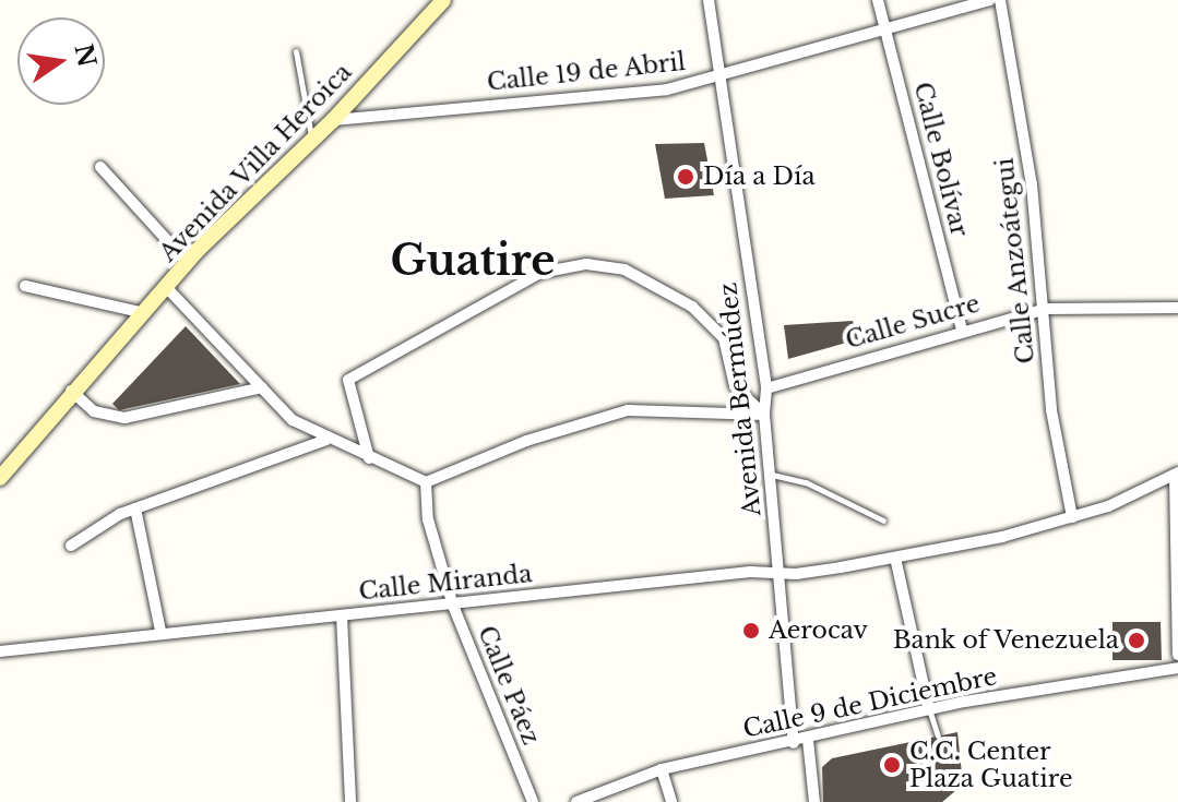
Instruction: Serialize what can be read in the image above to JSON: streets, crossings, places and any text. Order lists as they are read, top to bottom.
{
  "streets": {
    "main road": ["Avenida Villa Heroica"],
    "street": [
      "Calle 19 de Abril",
      "Calle Bolívar",
      "Calle Anzoátegui",
      "Calle Sucre",
      "Avenida Bermúdez",
      "Calle Miranda",
      "Calle Páez",
      "Calle 9 de Diciembre"
    ]
  },
  "crossings": [
    ["Calle 19 de Abril", "Calle Bolívar"],
    ["Calle 19 de Abril", "Avenida Villa Heroica"],
    ["Calle 19 de Abril", "Avenida Bermúdez"],
    ["Calle Bolívar", "Calle Sucre"],
    ["Calle Anzoátegui", "Calle Sucre"],
    ["Calle Anzoátegui", "Calle Miranda"],
    ["Calle Sucre", "Avenida Bermúdez"],
    ["Avenida Bermúdez", "Calle Miranda"],
    ["Avenida Bermúdez", "Calle 9 de Diciembre"],
    ["Calle Miranda", "Calle Páez"]
  ],
  "districts": ["Guatire"],
  "places": [
    "Día a Día",
    "Aerocav",
    "Bank of Venezuela",
    "C.C. Center Plaza Guatire"
  ],
  "north": "right"
}
